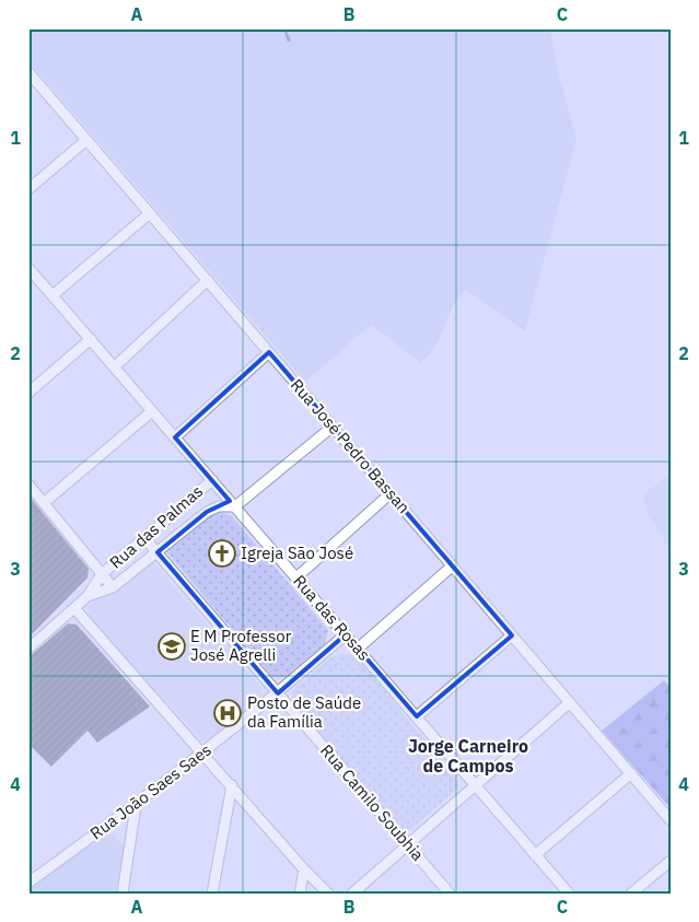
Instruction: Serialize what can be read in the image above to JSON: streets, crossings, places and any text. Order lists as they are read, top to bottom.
{
  "streets": {
    "street": [
      "Rua José Pedro Bassan",
      "Rua das Palmas",
      "Rua das Rosas",
      "Rua João Saes Saes",
      "Rua Camilo Soubhia"
    ]
  },
  "crossings": [
    ["Rua das Palmas", "Rua das Rosas"],
    ["Rua das Palmas", "Rua Camilo Soubhia"],
    ["Rua das Rosas", "Rua João Saes Saes"],
    ["Rua João Saes Saes", "Rua Camilo Soubhia"]
  ],
  "districts": ["Jorge Carneiro de Campos"],
  "places": {
    "church": ["Igreja São José"],
    "school or university": ["E M Professor José Agrelli"],
    "hospital": ["Posto de Saúde da Família"]
  },
  "grid": {
    "columns": ["A", "B", "C"],
    "rows": [
      "1",
      "2",
      "3",
      "4"
    ]
  }
}
